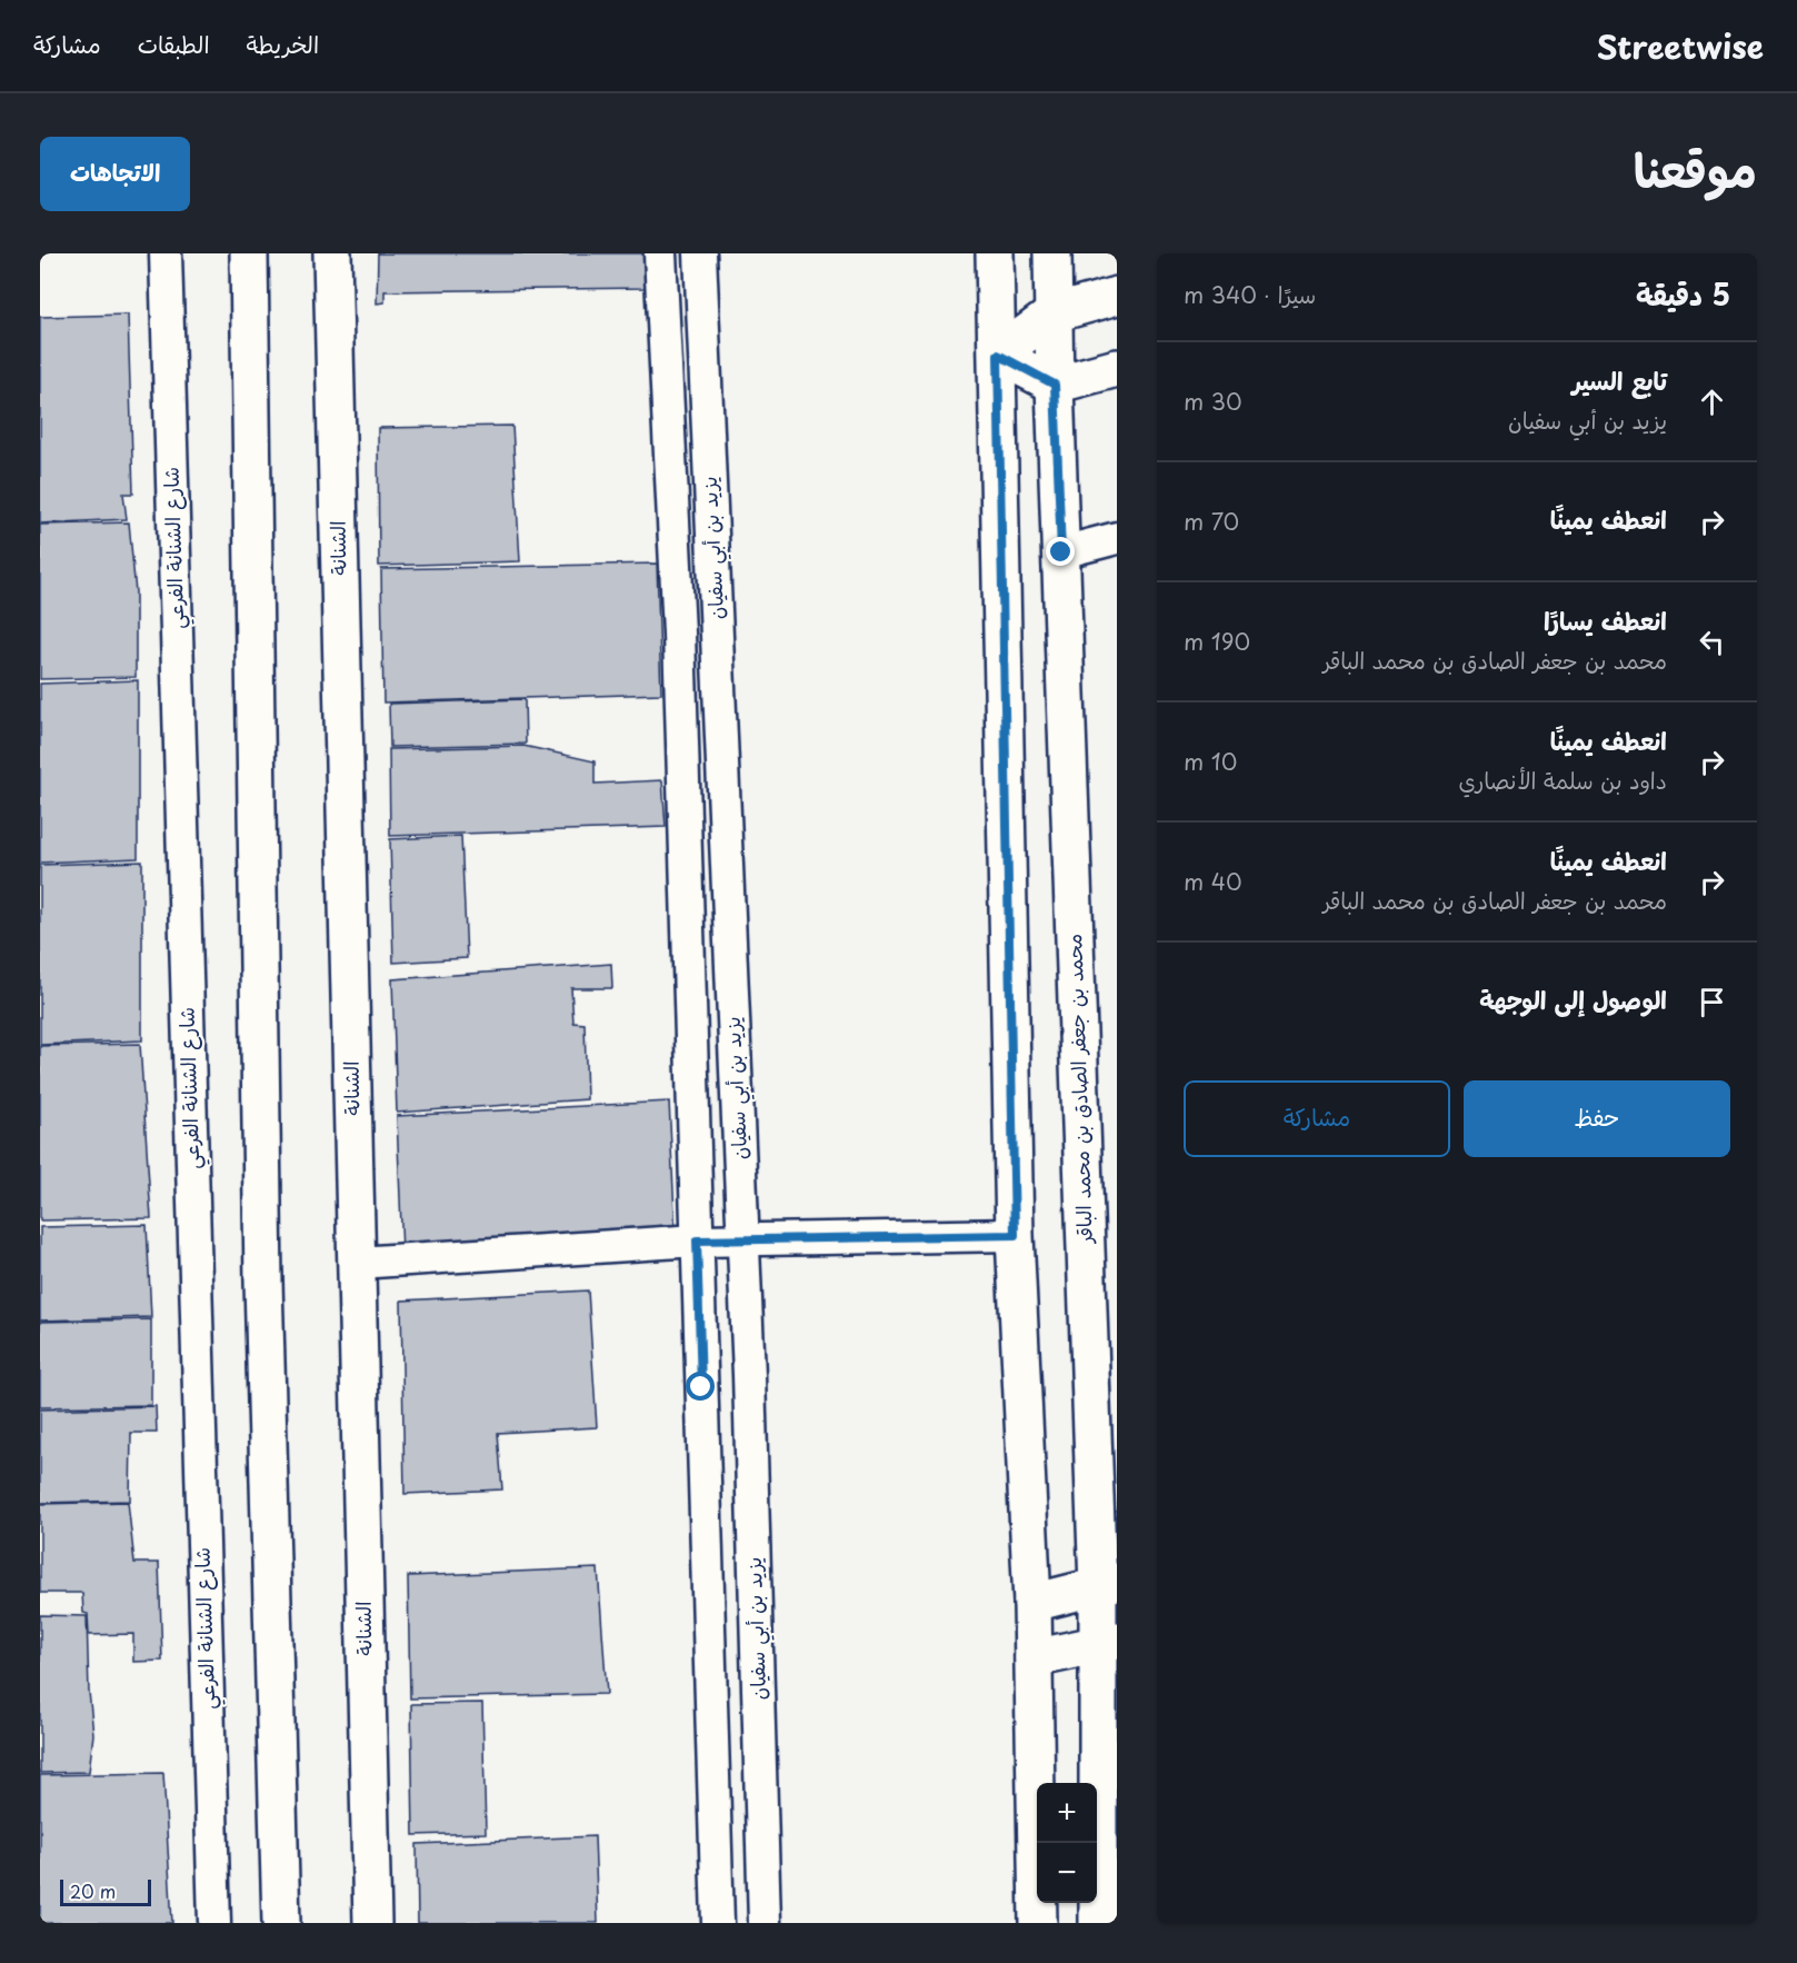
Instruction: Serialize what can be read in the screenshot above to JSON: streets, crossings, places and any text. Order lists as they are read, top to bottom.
{
  "streets": {
    "street": [
      "شارع الشنانة الفرعي",
      "الشنانة",
      "يزيد بن أبي سفيان",
      "محمد بن جعفر الصادق بن محمد الباقر"
    ]
  },
  "scale_bar": "20 m",
  "page": {
    "header": "Streetwise",
    "nav": ["الخريطة", "الطبقات", "مشاركة"],
    "title": "موقعنا",
    "buttons": [
      "الاتجاهات",
      ["حفظ", "مشاركة"]
    ],
    "heading": ["5 دقيقة", "سيرًا · 340 m"],
    "list": [
      ["تابع السير", "يزيد بن أبي سفيان", "30 m"],
      ["انعطف يمينًا", "70 m"],
      ["انعطف يسارًا", "محمد بن جعفر الصادق بن محمد الباقر", "190 m"],
      ["انعطف يمينًا", "داود بن سلمة الأنصاري", "10 m"],
      ["انعطف يمينًا", "محمد بن جعفر الصادق بن محمد الباقر", "40 m"],
      "الوصول إلى الوجهة"
    ],
    "map_buttons": ["+", "−"],
    "scale": "20 m"
  }
}
